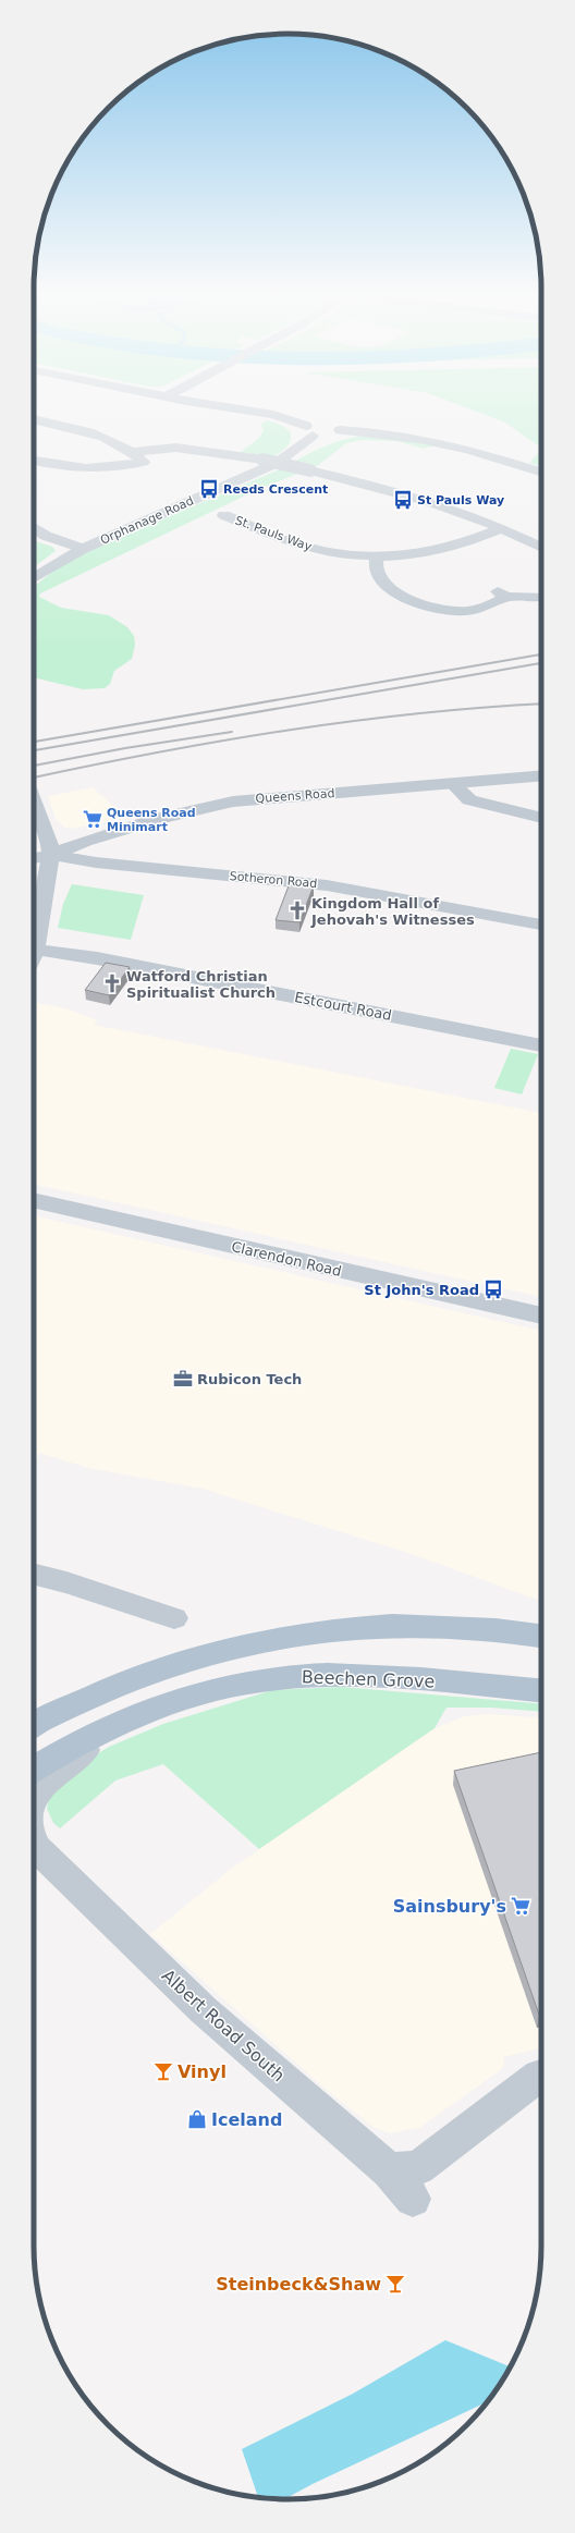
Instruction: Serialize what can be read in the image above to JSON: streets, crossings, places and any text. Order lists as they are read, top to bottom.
{
  "streets": {
    "main road": ["Beechen Grove"],
    "street": [
      "Orphanage Road",
      "St. Pauls Way",
      "Queens Road",
      "Sotheron Road",
      "Estcourt Road",
      "Clarendon Road",
      "Albert Road South"
    ]
  },
  "crossings": [
    ["Queens Road", "Sotheron Road"],
    ["Beechen Grove", "Albert Road South"]
  ],
  "places": {
    "bus stop": ["Reeds Crescent", "St Pauls Way", "St John's Road"],
    "supermarket": ["Queens Road Minimart", "Sainsbury's"],
    "church": ["Kingdom Hall of Jehovah's Witnesses", "Watford Christian Spiritualist Church"],
    "office": ["Rubicon Tech"],
    "bar": ["Vinyl", "Steinbeck&Shaw"],
    "shop": ["Iceland"]
  }
}
